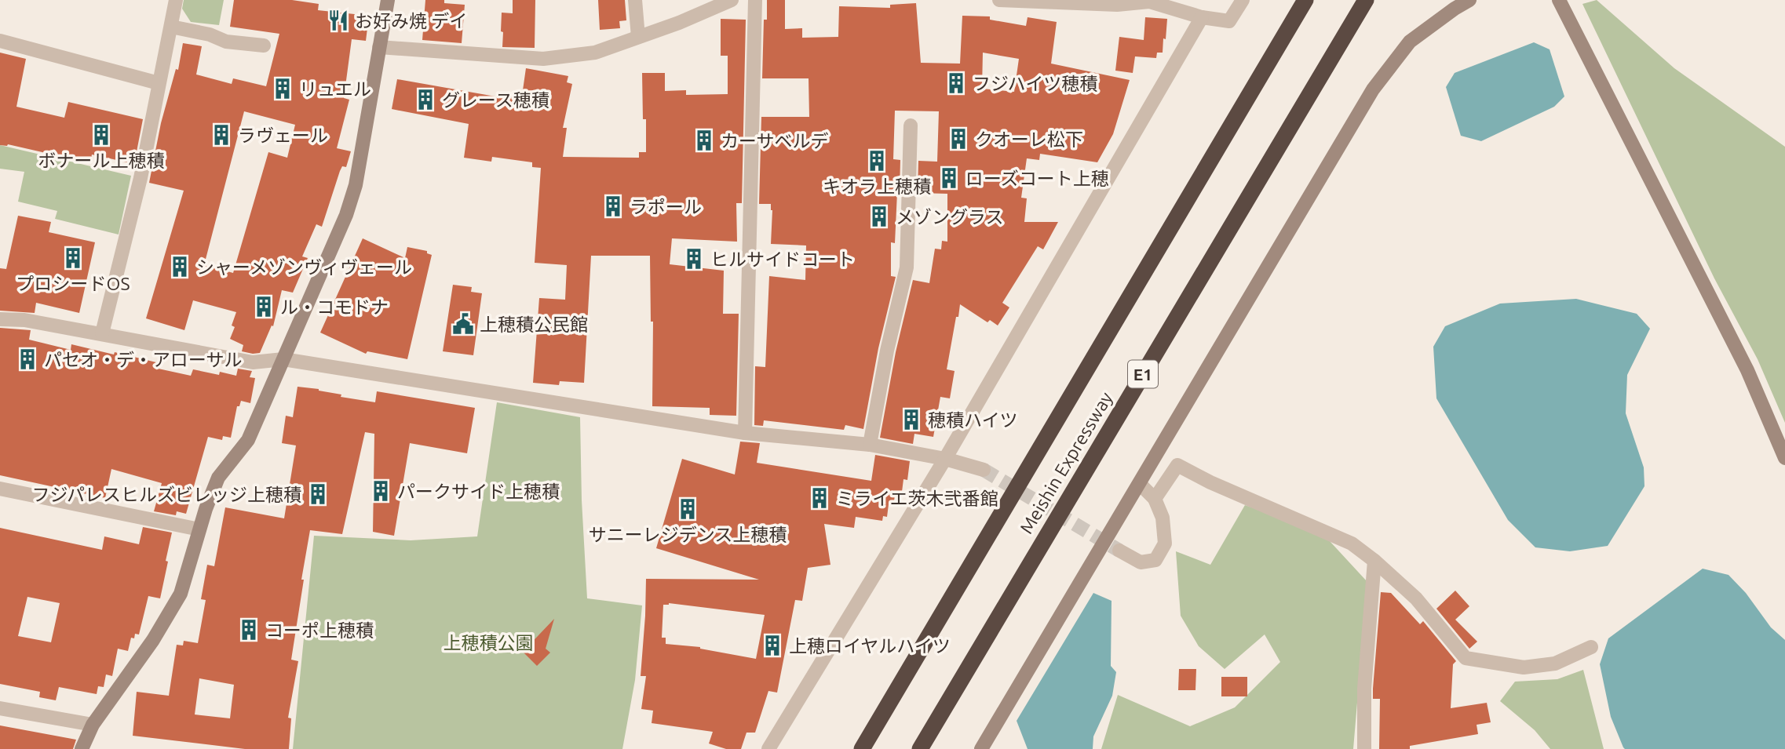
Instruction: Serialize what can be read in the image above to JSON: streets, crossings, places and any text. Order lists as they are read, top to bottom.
{
  "streets": {
    "highway": ["E1", "Meishin Expressway"]
  },
  "parks": ["上穂積公園"],
  "places": {
    "restaurant": ["お好み焼 デイ"],
    "building": [
      "フジハイツ穂積",
      "リュエル",
      "グレース穂積",
      "ボナール上穂積",
      "ラヴェール",
      "クオーレ松下",
      "カーサベルデ",
      "キオラ上穂積",
      "ローズコート上穂",
      "ラポール",
      "メゾングラス",
      "プロシードOS",
      "ヒルサイドコート",
      "シャーメゾンヴィヴェール",
      "ル・コモドナ",
      "パセオ・デ・アローサル",
      "穂積ハイツ",
      "パークサイド上穂積",
      "フジパレスヒルズビレッジ上穂積",
      "ミライエ茨木弐番館",
      "サニーレジデンス上穂積",
      "コーポ上穂積",
      "上穂ロイヤルハイツ"
    ],
    "public building": ["上穂積公民館"]
  }
}
